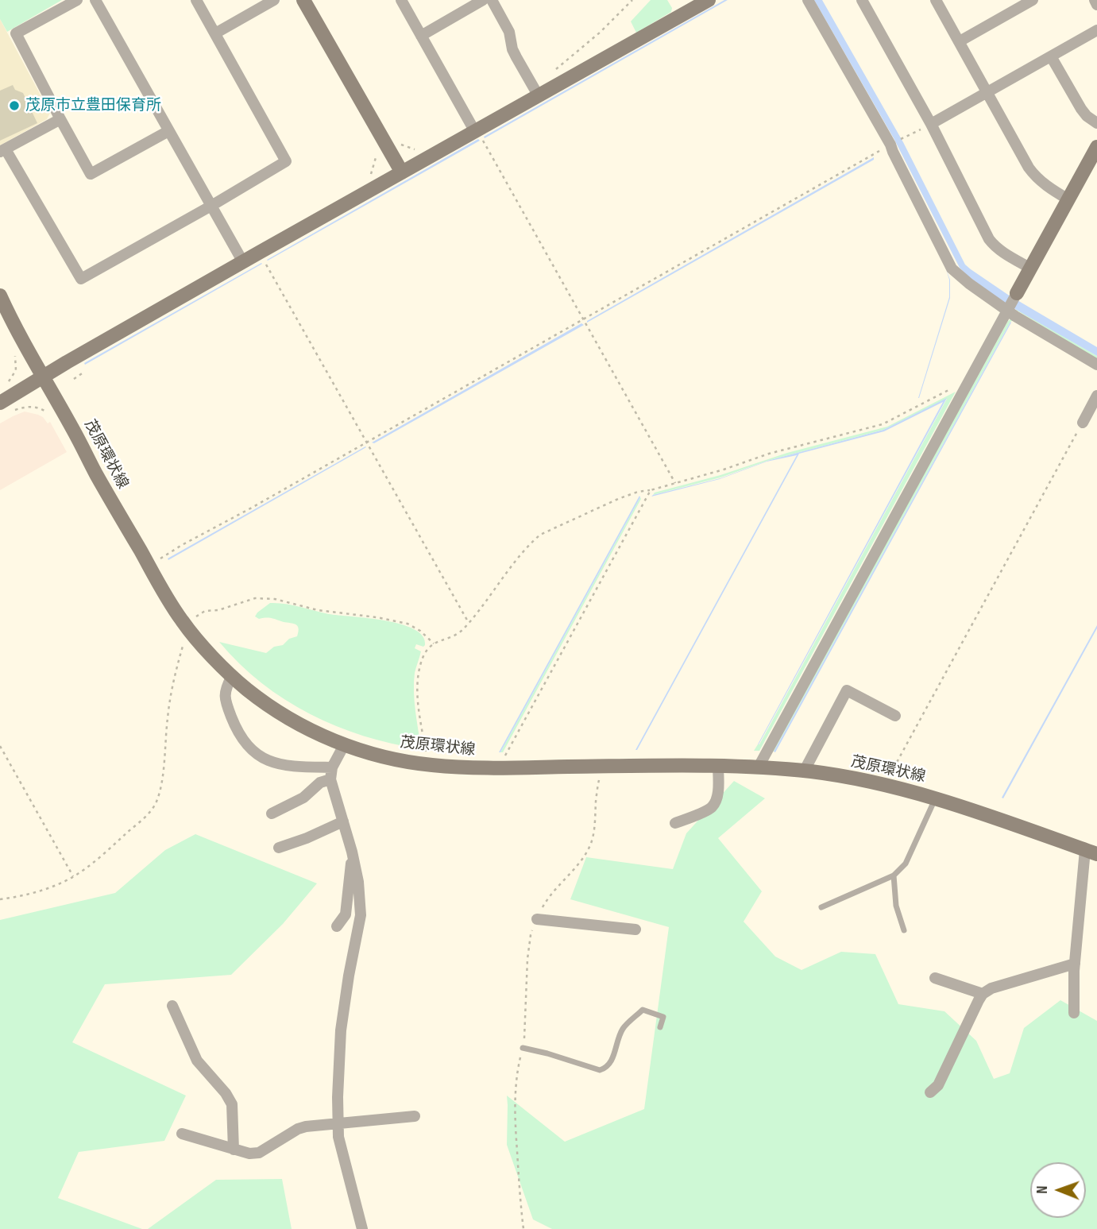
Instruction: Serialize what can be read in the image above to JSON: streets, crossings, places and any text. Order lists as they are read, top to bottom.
{
  "streets": {
    "main road": ["茂原環状線"]
  },
  "places": ["茂原市立豊田保育所"],
  "north": "left"
}
